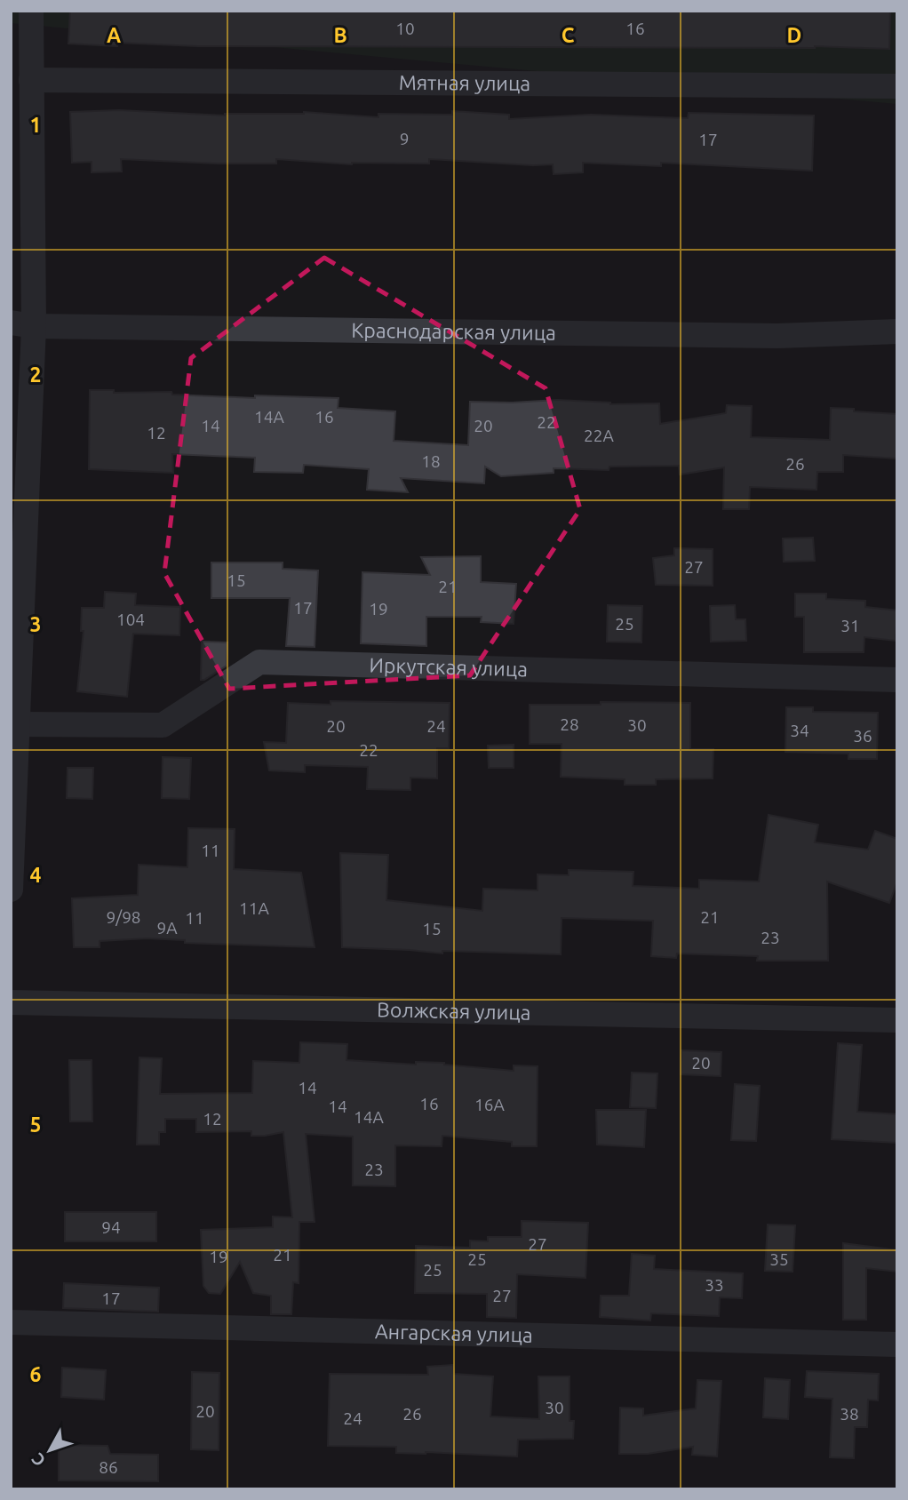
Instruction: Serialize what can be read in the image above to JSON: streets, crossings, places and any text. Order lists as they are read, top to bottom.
{
  "streets": {
    "street": [
      "Мятная улица",
      "Краснодарская улица",
      "Иркутская улица",
      "Волжская улица",
      "Ангарская улица"
    ]
  },
  "house_numbers": [
    "10",
    "16",
    "9",
    "17",
    "14А",
    "16",
    "22",
    "14",
    "20",
    "12",
    "22А",
    "18",
    "26",
    "27",
    "15",
    "21",
    "17",
    "19",
    "104",
    "25",
    "31",
    "28",
    "30",
    "20",
    "24",
    "34",
    "36",
    "22",
    "11",
    "11А",
    "9/98",
    "21",
    "11",
    "9А",
    "15",
    "23",
    "20",
    "14",
    "16",
    "16А",
    "14",
    "14А",
    "12",
    "23",
    "94",
    "27",
    "21",
    "19",
    "25",
    "35",
    "25",
    "33",
    "27",
    "17",
    "30",
    "20",
    "26",
    "38",
    "24",
    "86"
  ],
  "north": "bottom left",
  "grid": {
    "columns": [
      "A",
      "B",
      "C",
      "D"
    ],
    "rows": [
      "1",
      "2",
      "3",
      "4",
      "5",
      "6"
    ]
  }
}
